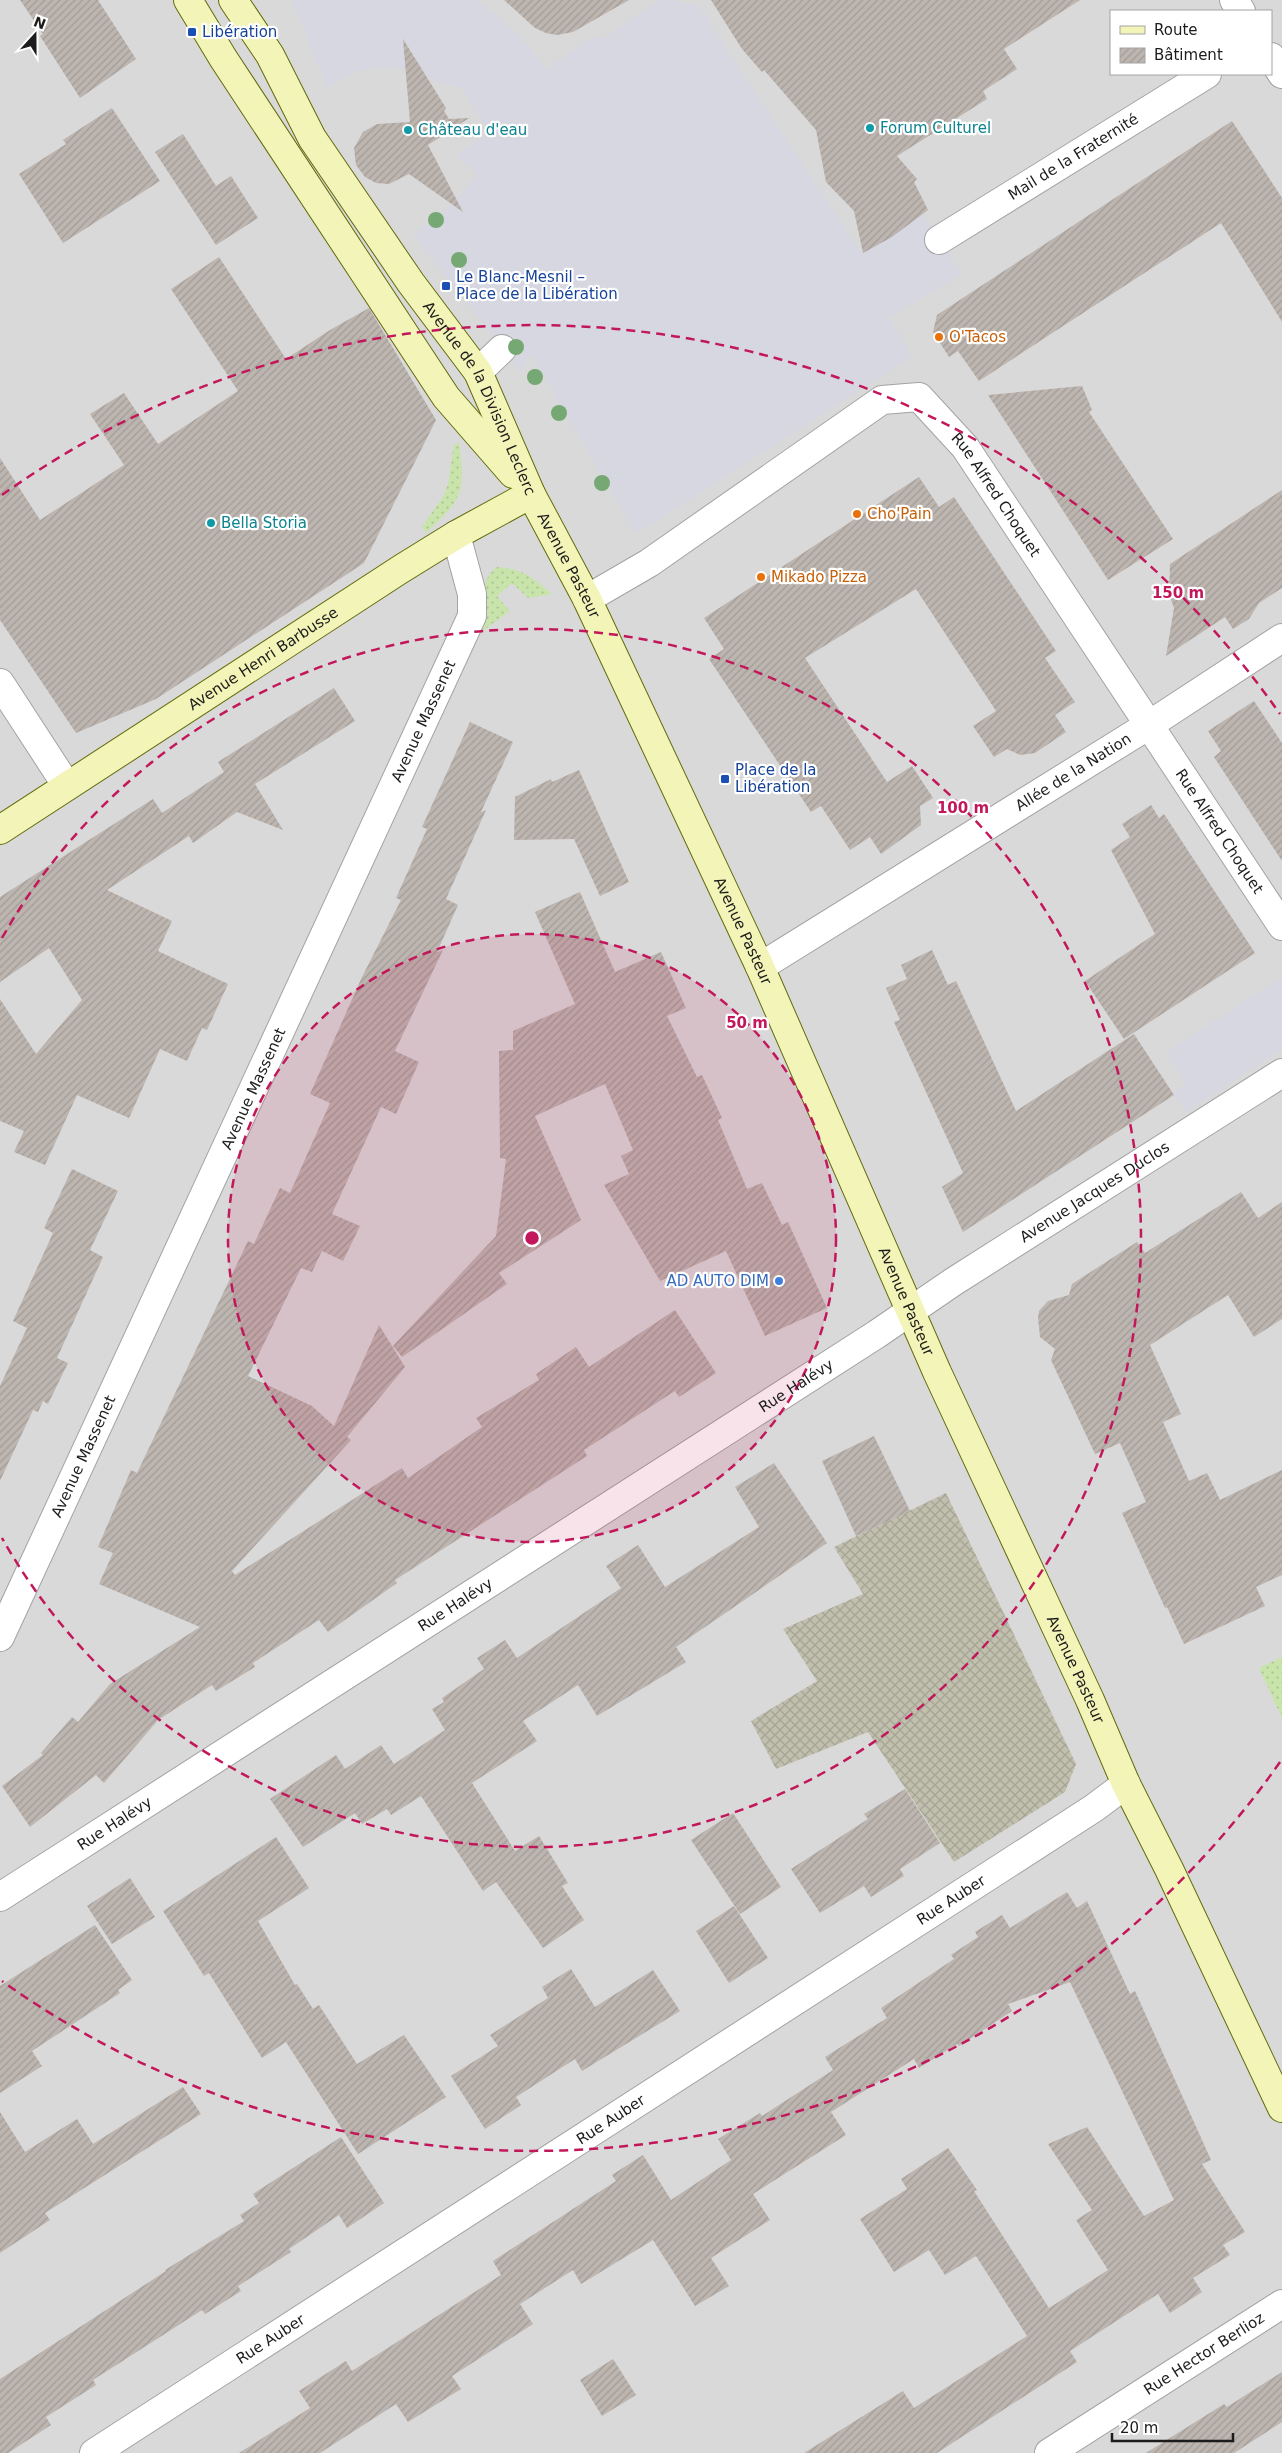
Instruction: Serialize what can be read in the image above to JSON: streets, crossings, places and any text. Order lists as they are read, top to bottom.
{
  "streets": {
    "main road": ["Avenue de la Division Leclerc", "Avenue Pasteur", "Avenue Henri Barbusse"],
    "street": [
      "Mail de la Fraternité",
      "Rue Alfred Choquet",
      "Avenue Massenet",
      "Allée de la Nation",
      "Avenue Jacques Duclos",
      "Rue Halévy",
      "Rue Auber",
      "Rue Hector Berlioz"
    ]
  },
  "crossings": [
    ["Avenue de la Division Leclerc", "Avenue Pasteur"],
    ["Avenue de la Division Leclerc", "Avenue Henri Barbusse"],
    ["Rue Alfred Choquet", "Avenue Pasteur"],
    ["Rue Alfred Choquet", "Allée de la Nation"],
    ["Avenue Pasteur", "Avenue Henri Barbusse"],
    ["Avenue Pasteur", "Allée de la Nation"],
    ["Avenue Pasteur", "Avenue Jacques Duclos"],
    ["Avenue Pasteur", "Rue Halévy"],
    ["Avenue Pasteur", "Rue Auber"],
    ["Avenue Henri Barbusse", "Avenue Massenet"],
    ["Avenue Jacques Duclos", "Rue Halévy"]
  ],
  "places": {
    "transit": ["Libération", "Le Blanc-Mesnil – Place de la Libération", "Place de la Libération"],
    "other": [
      "Forum Culturel",
      "Château d'eau",
      "O'Tacos",
      "Cho'Pain",
      "Bella Storia",
      "Mikado Pizza",
      "AD AUTO DIM"
    ]
  },
  "legend": ["Route", "Bâtiment"],
  "scale_bar": "20 m",
  "north": "top",
  "rings": ["150 m", "100 m", "50 m"]
}
